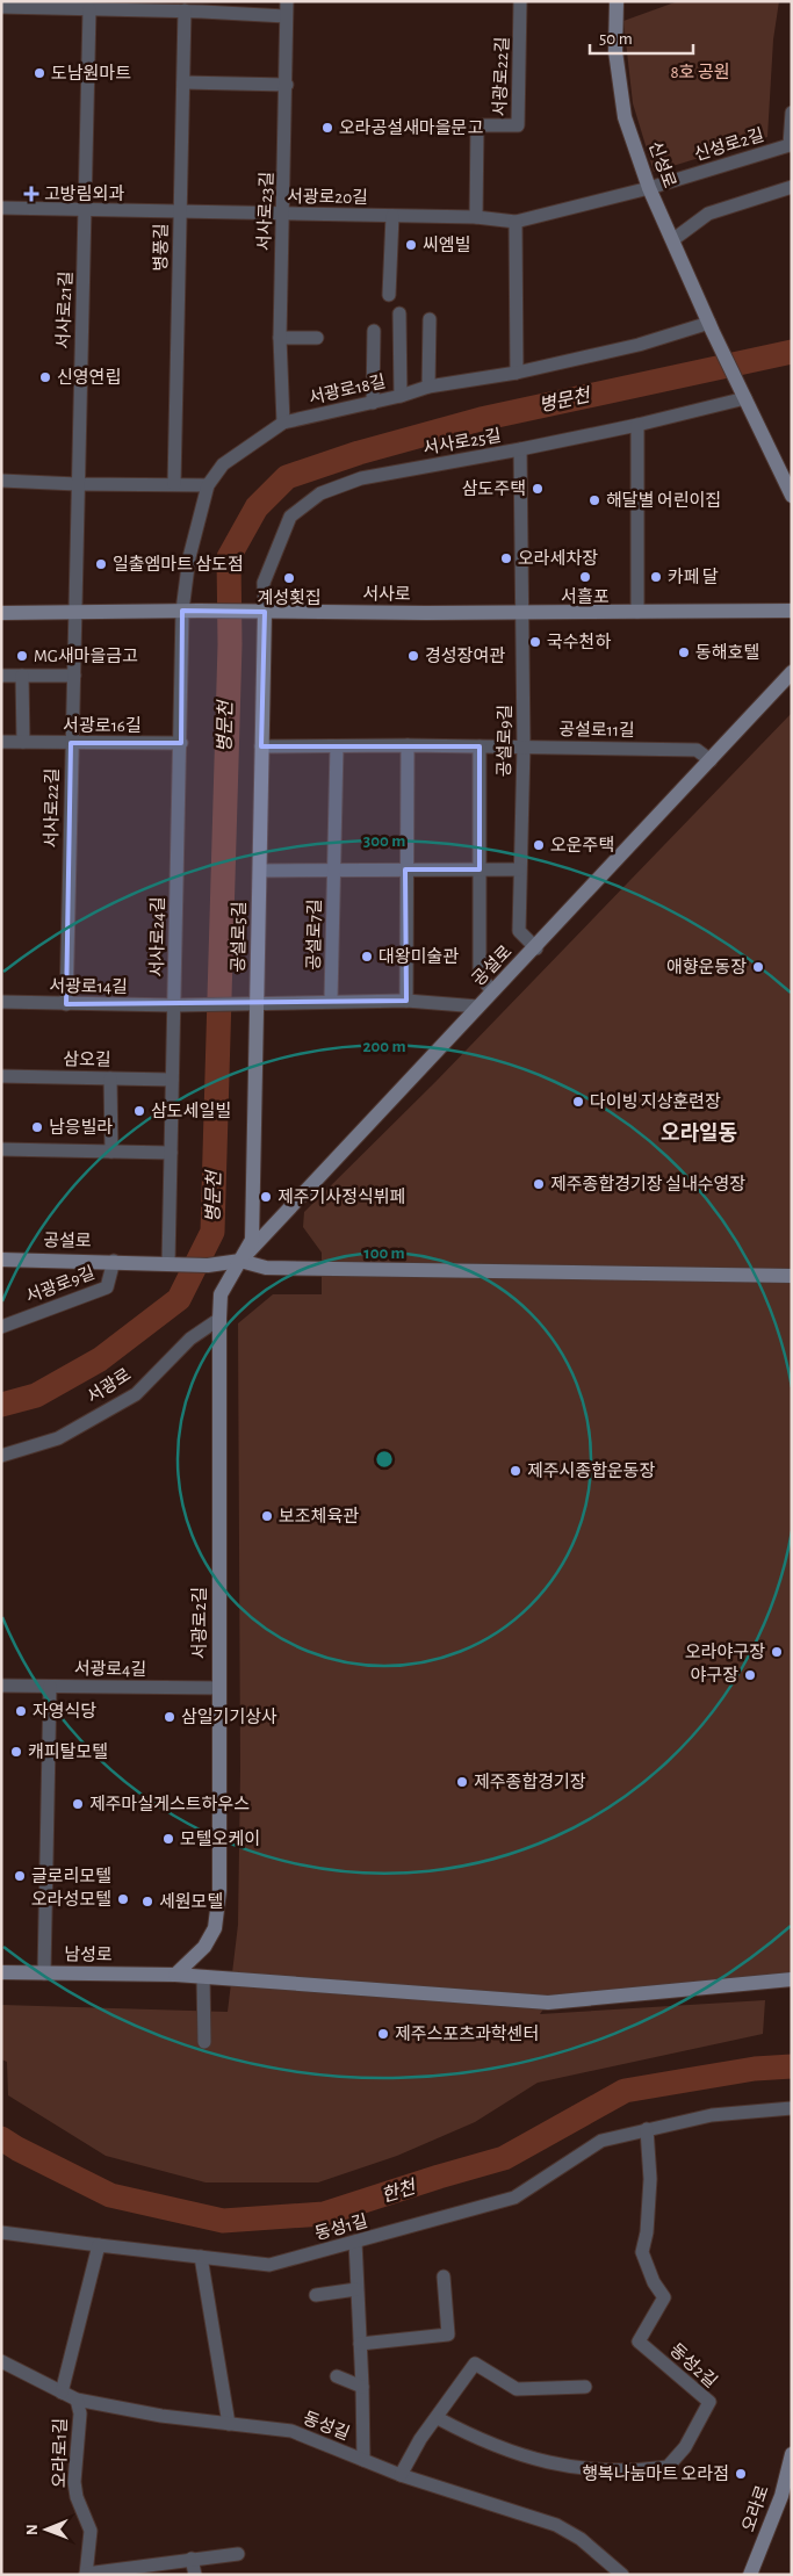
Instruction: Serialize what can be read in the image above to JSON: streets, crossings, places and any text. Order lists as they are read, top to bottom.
{
  "streets": {
    "street": [
      "서광로22길",
      "신성로2길",
      "신성로",
      "서광로20길",
      "서사로23길",
      "병풍길",
      "서사로21길",
      "서광로18길",
      "서사로25길",
      "서사로",
      "서광로16길",
      "공설로11길",
      "공설로9길",
      "서사로22길",
      "공설로7길",
      "서사로24길",
      "공설로5길",
      "공설로",
      "서광로14길",
      "삼오길",
      "서광로9길",
      "서광로",
      "서광로2길",
      "서광로4길",
      "남성로",
      "동성1길",
      "동성2길",
      "동성길",
      "오라로1길",
      "오라로"
    ]
  },
  "crossings": [
    ["서광로22길", "서광로20길"],
    ["신성로2길", "신성로"],
    ["신성로2길", "서광로20길"],
    ["신성로", "서광로20길"],
    ["신성로", "서광로18길"],
    ["신성로", "서사로25길"],
    ["서광로20길", "서사로23길"],
    ["서광로20길", "병풍길"],
    ["서광로20길", "서사로21길"],
    ["서사로23길", "서광로18길"],
    ["서사로21길", "서사로22길"],
    ["서광로18길", "서사로"],
    ["서광로18길", "서사로24길"],
    ["서사로25길", "서사로"],
    ["서사로25길", "공설로5길"],
    ["서사로", "공설로9길"],
    ["서사로", "서사로24길"],
    ["서사로", "공설로5길"],
    ["서광로16길", "서사로22길"],
    ["서광로16길", "서사로24길"],
    ["공설로11길", "공설로9길"],
    ["공설로11길", "공설로5길"],
    ["공설로11길", "공설로"],
    ["공설로9길", "공설로"],
    ["서사로22길", "서광로14길"],
    ["서사로24길", "공설로"],
    ["서사로24길", "서광로14길"],
    ["서사로24길", "삼오길"],
    ["공설로5길", "공설로"],
    ["공설로5길", "서광로14길"],
    ["공설로5길", "서광로2길"],
    ["공설로", "서광로9길"],
    ["공설로", "서광로2길"],
    ["서광로", "서광로2길"],
    ["서광로2길", "서광로4길"],
    ["서광로2길", "남성로"],
    ["동성1길", "동성2길"],
    ["동성길", "오라로1길"]
  ],
  "districts": ["오라일동"],
  "water": ["병문천", "한천"],
  "parks": ["8호 공원"],
  "places": {
    "other": [
      "도남원마트",
      "오라공설새마을문고",
      "씨엠빌",
      "신영연립",
      "삼도주택",
      "해달별 어린이집",
      "오라세차장",
      "일출엠마트 삼도점",
      "서흘포",
      "카페 달",
      "계성횟집",
      "국수천하",
      "동해호텔",
      "MG새마을금고",
      "경성장여관",
      "오운주택",
      "대왕미술관",
      "애향운동장",
      "다이빙 지상훈련장",
      "삼도세일빌",
      "남응빌라",
      "제주종합경기장 실내수영장",
      "제주기사정식뷔페",
      "제주시종합운동장",
      "보조체육관",
      "오라야구장",
      "야구장",
      "자영식당",
      "삼일기기상사",
      "캐피탈모텔",
      "제주종합경기장",
      "제주마실게스트하우스",
      "모텔오케이",
      "글로리모텔",
      "오라성모텔",
      "세원모텔",
      "제주스포츠과학센터",
      "행복나눔마트 오라점"
    ],
    "health": ["고방림외과"]
  },
  "scale_bar": "50 m",
  "north": "left",
  "rings": ["300 m", "200 m", "100 m"]
}
